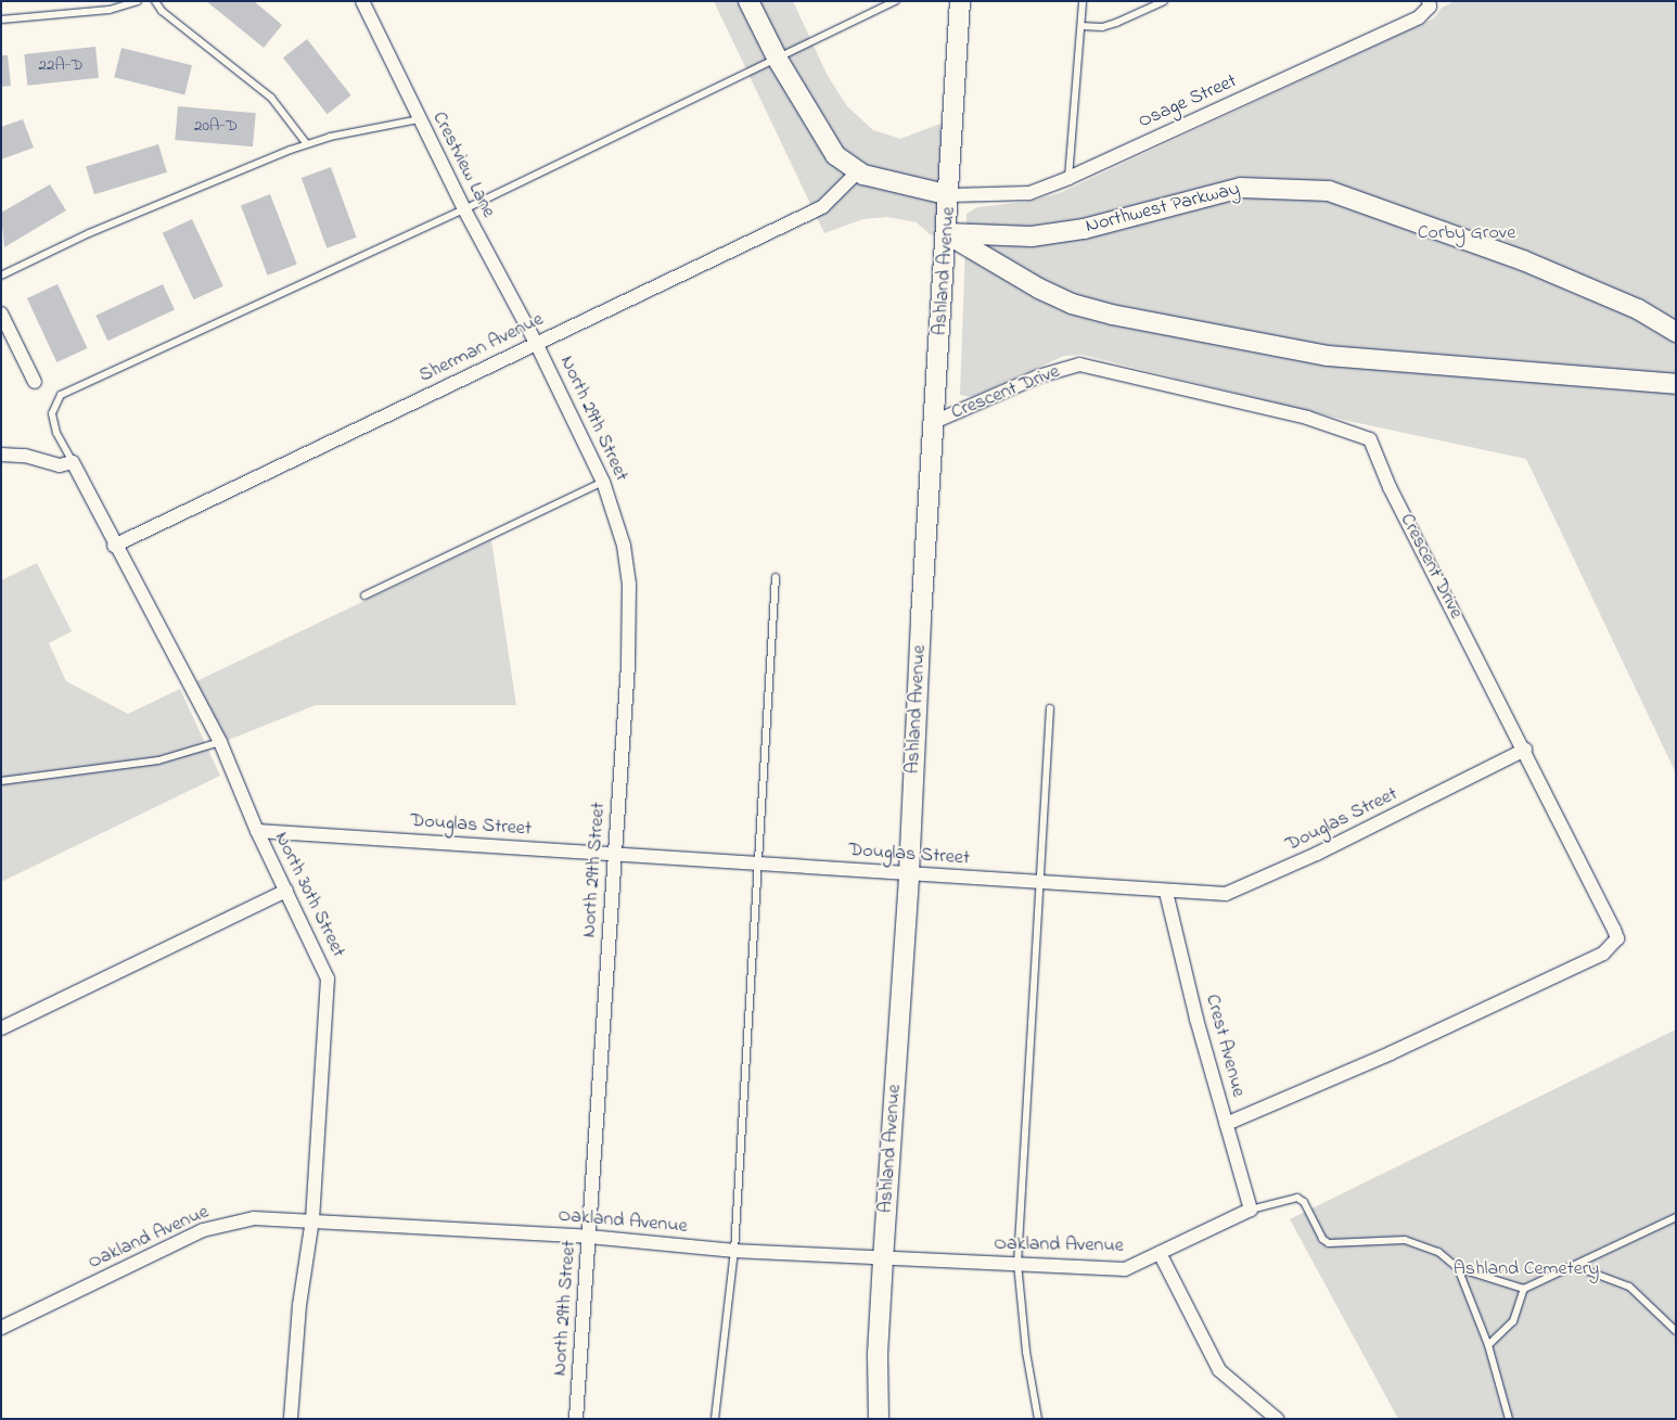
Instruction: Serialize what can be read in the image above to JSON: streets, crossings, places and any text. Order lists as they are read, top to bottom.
{
  "streets": {
    "street": [
      "Osage Street",
      "Crestview Lane",
      "Northwest Parkway",
      "Ashland Avenue",
      "Sherman Avenue",
      "Crescent Drive",
      "North 29th Street",
      "Douglas Street",
      "North 30th Street",
      "Crest Avenue",
      "Oakland Avenue"
    ]
  },
  "crossings": [
    ["Osage Street", "Ashland Avenue"],
    ["Crestview Lane", "Sherman Avenue"],
    ["Crestview Lane", "North 29th Street"],
    ["Northwest Parkway", "Ashland Avenue"],
    ["Ashland Avenue", "Crescent Drive"],
    ["Ashland Avenue", "Douglas Street"],
    ["Ashland Avenue", "Oakland Avenue"],
    ["Sherman Avenue", "North 29th Street"],
    ["Sherman Avenue", "North 30th Street"],
    ["Crescent Drive", "Douglas Street"],
    ["Crescent Drive", "Crest Avenue"],
    ["North 29th Street", "Douglas Street"],
    ["North 29th Street", "Oakland Avenue"],
    ["Douglas Street", "North 30th Street"],
    ["Douglas Street", "Crest Avenue"],
    ["North 30th Street", "Oakland Avenue"],
    ["Crest Avenue", "Oakland Avenue"]
  ],
  "parks": ["Corby Grove", "Ashland Cemetery"],
  "house_numbers": ["22A-D", "20A-D"]
}
